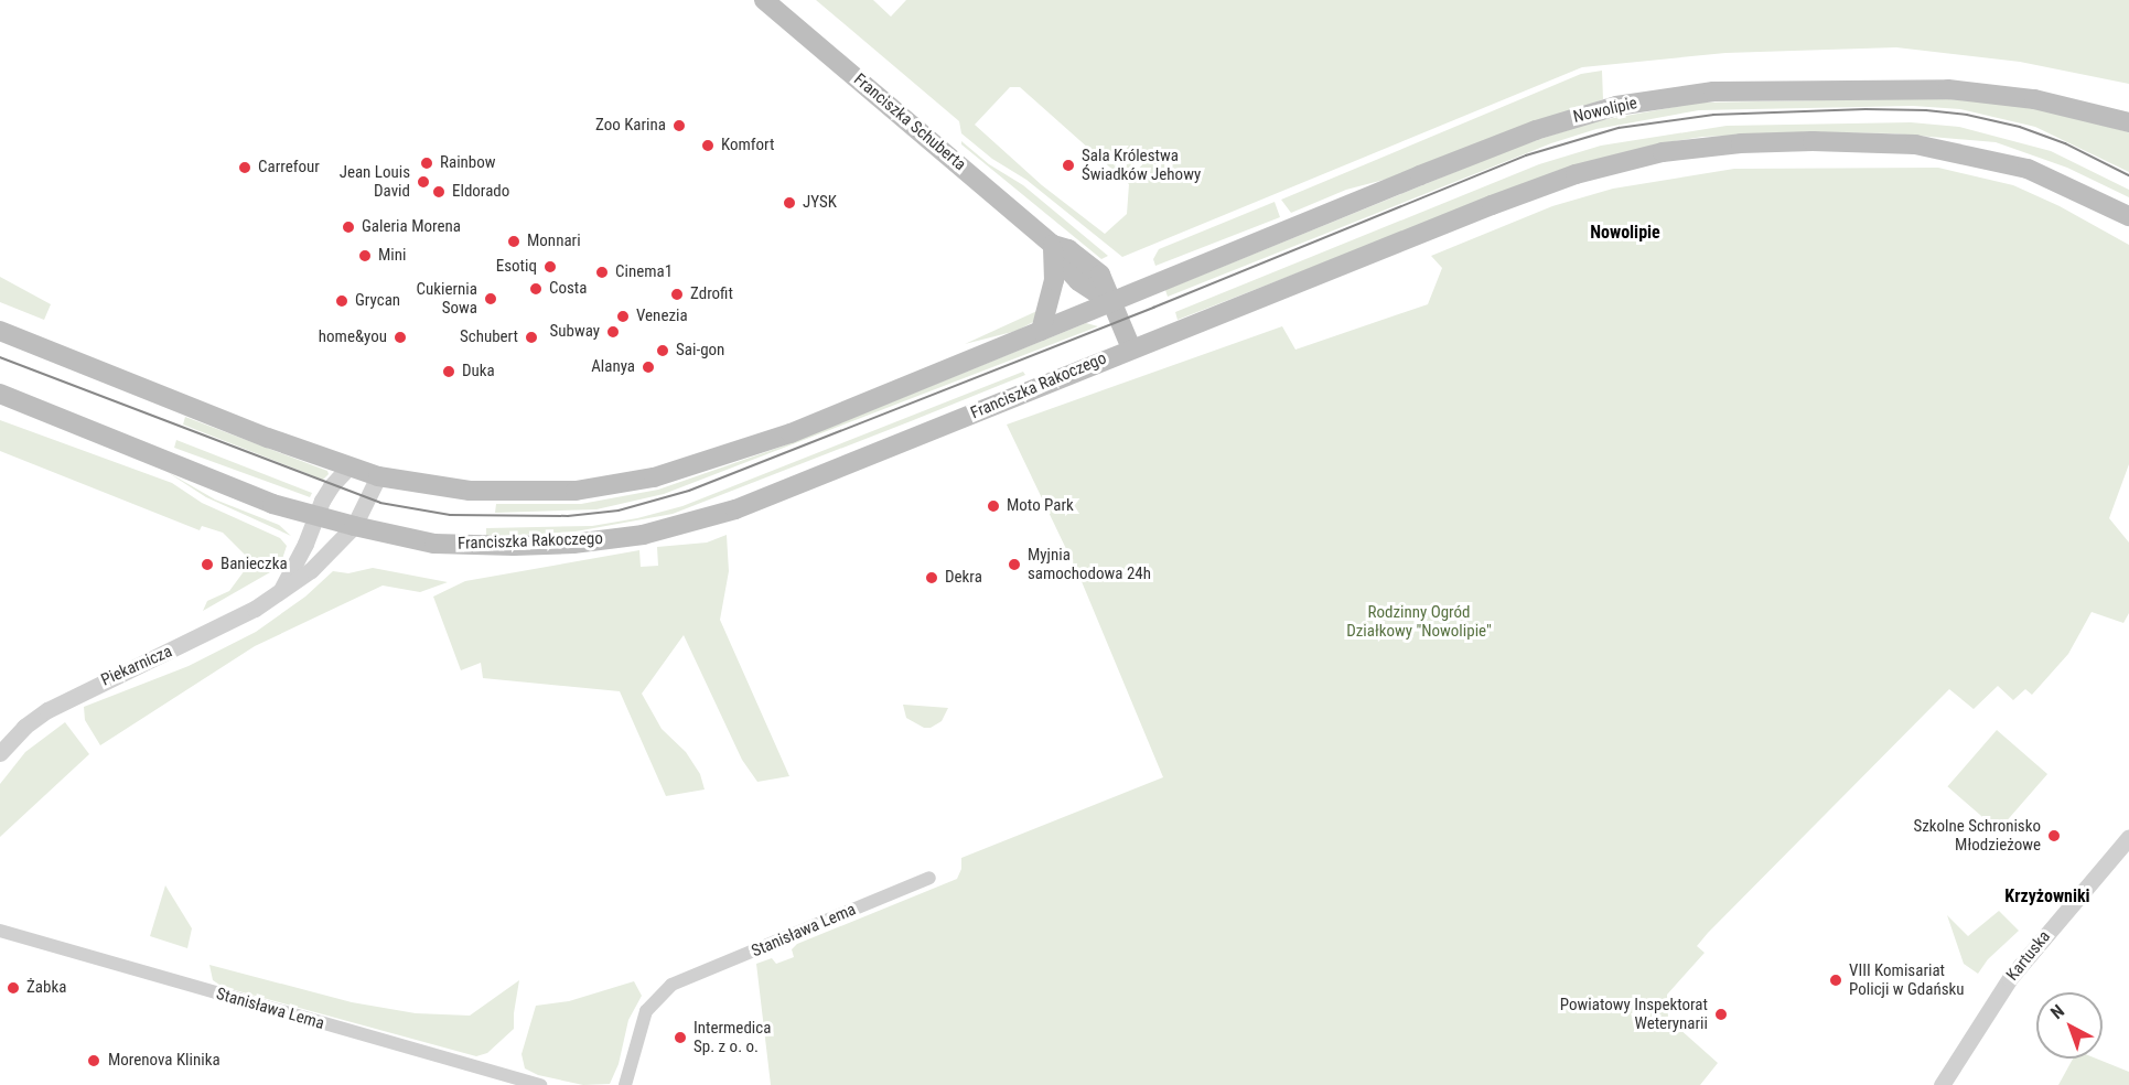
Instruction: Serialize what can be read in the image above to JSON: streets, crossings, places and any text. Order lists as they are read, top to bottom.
{
  "streets": {
    "main road": ["Nowolipie", "Franciszka Schuberta", "Franciszka Rakoczego"],
    "street": ["Piekarnicza", "Stanisława Lema", "Kartuska"]
  },
  "crossings": [
    ["Nowolipie", "Franciszka Schuberta"],
    ["Franciszka Rakoczego", "Piekarnicza"]
  ],
  "districts": ["Nowolipie", "Krzyżowniki"],
  "parks": ["Rodzinny Ogród Działkowy \"Nowolipie\""],
  "places": [
    "Zoo Karina",
    "Komfort",
    "Rainbow",
    "Sala Królestwa Świadków Jehowy",
    "Carrefour",
    "Jean Louis David",
    "Eldorado",
    "JYSK",
    "Galeria Morena",
    "Monnari",
    "Mini",
    "Esotiq",
    "Cinema1",
    "Costa",
    "Zdrofit",
    "Cukiernia Sowa",
    "Grycan",
    "Venezia",
    "Subway",
    "home&you",
    "Schubert",
    "Sai-gon",
    "Alanya",
    "Duka",
    "Moto Park",
    "Banieczka",
    "Myjnia samochodowa 24h",
    "Dekra",
    "Szkolne Schronisko Młodzieżowe",
    "VIII Komisariat Policji w Gdańsku",
    "Żabka",
    "Powiatowy Inspektorat Weterynarii",
    "Intermedica Sp. z o. o.",
    "Morenova Klinika"
  ],
  "north": "top left"
}
